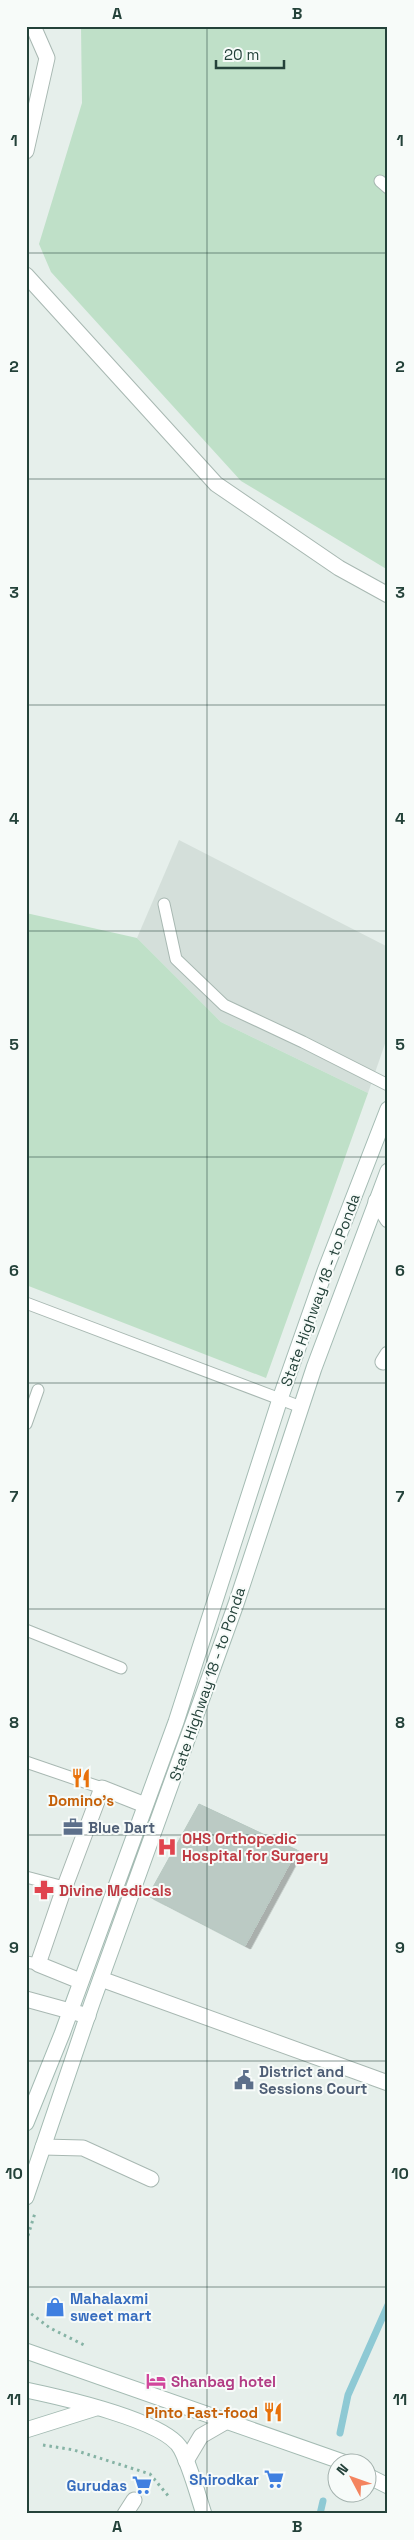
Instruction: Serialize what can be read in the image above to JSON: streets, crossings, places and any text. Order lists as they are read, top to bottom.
{
  "streets": {
    "main road": ["State Highway 18 - to Ponda"]
  },
  "places": {
    "restaurant": ["Domino's", "Pinto Fast-food"],
    "office": ["Blue Dart"],
    "hospital": ["OHS Orthopedic Hospital for Surgery"],
    "pharmacy": ["Divine Medicals"],
    "public building": ["District and Sessions Court"],
    "shop": ["Mahalaxmi sweet mart"],
    "hotel": ["Shanbag hotel"],
    "supermarket": ["Shirodkar", "Gurudas"]
  },
  "scale_bar": "20 m",
  "north": "top left",
  "grid": {
    "columns": ["A", "B"],
    "rows": [
      "1",
      "2",
      "3",
      "4",
      "5",
      "6",
      "7",
      "8",
      "9",
      "10",
      "11"
    ]
  }
}
